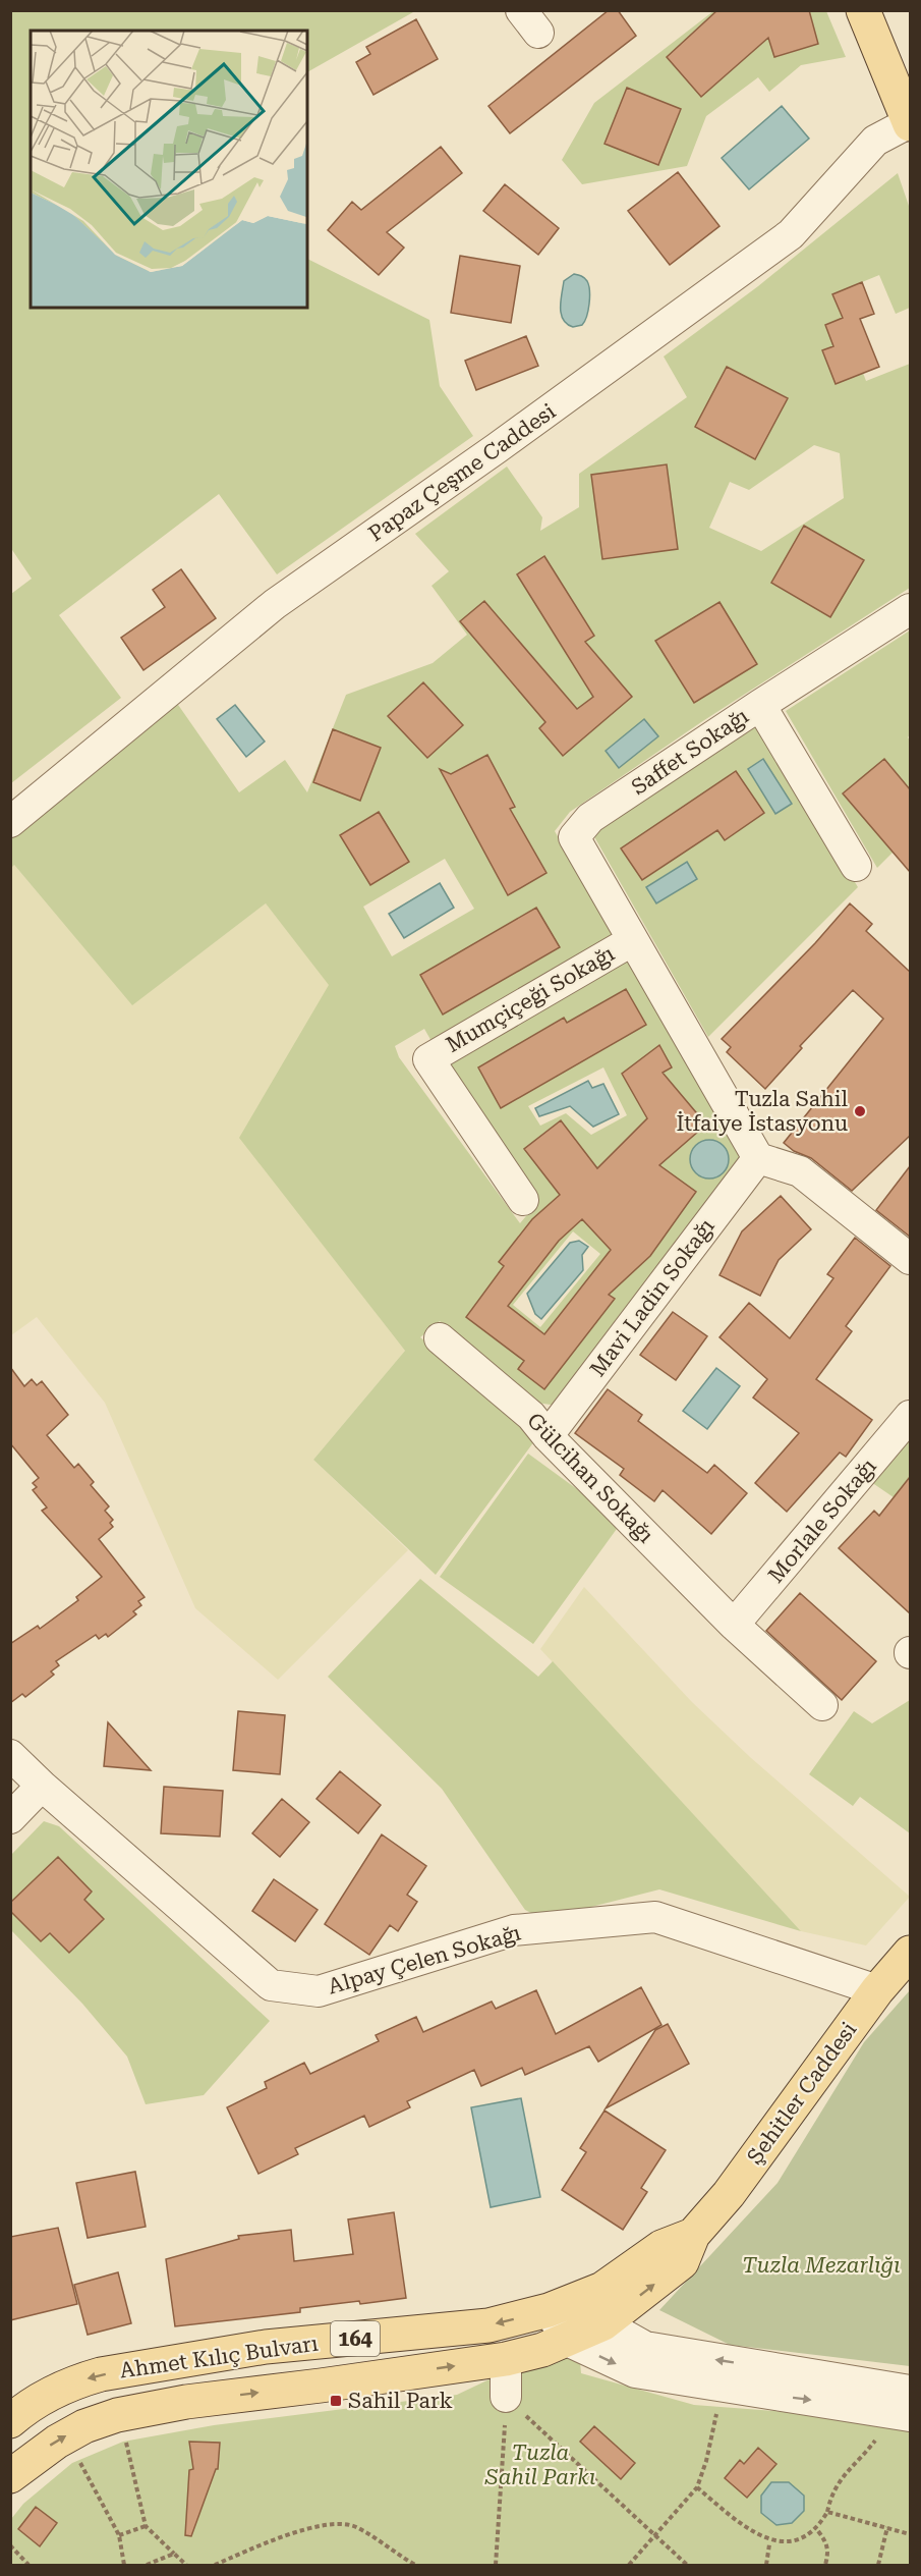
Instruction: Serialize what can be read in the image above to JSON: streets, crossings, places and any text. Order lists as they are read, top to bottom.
{
  "streets": {
    "main road": ["Şehitler Caddesi", "164", "Ahmet Kılıç Bulvarı"],
    "street": [
      "Papaz Çeşme Caddesi",
      "Saffet Sokağı",
      "Mumçiçeği Sokağı",
      "Mavi Ladin Sokağı",
      "Gülcihan Sokağı",
      "Morlale Sokağı",
      "Alpay Çelen Sokağı"
    ]
  },
  "crossings": [
    ["Saffet Sokağı", "Mumçiçeği Sokağı"],
    ["Mavi Ladin Sokağı", "Gülcihan Sokağı"],
    ["Gülcihan Sokağı", "Morlale Sokağı"],
    ["Alpay Çelen Sokağı", "Şehitler Caddesi"],
    ["Şehitler Caddesi", "Ahmet Kılıç Bulvarı"]
  ],
  "parks": ["Tuzla Mezarlığı", "Tuzla Sahil Parkı"],
  "places": {
    "other": ["Tuzla Sahil İtfaiye İstasyonu"],
    "transit": ["Sahil Park"]
  }
}
